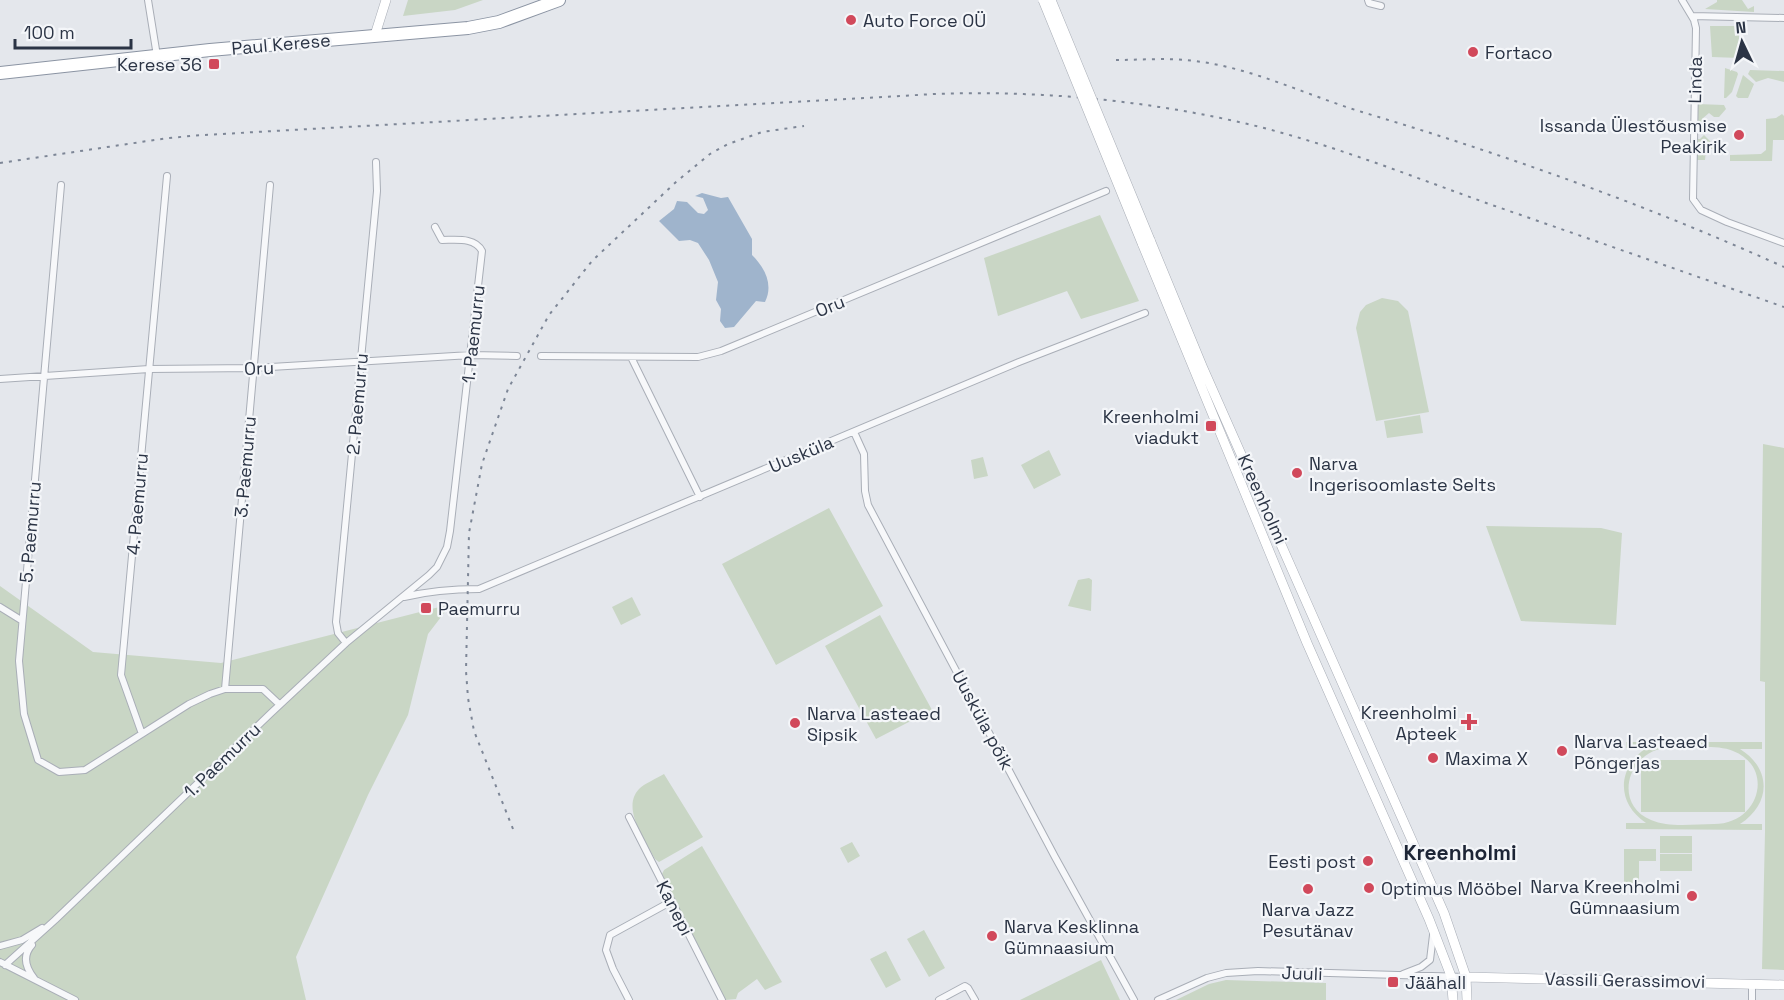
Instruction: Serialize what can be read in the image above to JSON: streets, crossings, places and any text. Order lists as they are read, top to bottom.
{
  "streets": {
    "highway": ["Paul Kerese"],
    "main road": ["Kreenholmi", "Vassili Gerassimovi"],
    "street": [
      "Linda",
      "Oru",
      "1. Paemurru",
      "2. Paemurru",
      "Uusküla",
      "3. Paemurru",
      "4. Paemurru",
      "5. Paemurru",
      "Uusküla põik",
      "Kanepi",
      "Juuli"
    ]
  },
  "crossings": [
    ["Oru", "1. Paemurru"],
    ["Oru", "2. Paemurru"],
    ["Oru", "3. Paemurru"],
    ["Oru", "4. Paemurru"],
    ["Oru", "5. Paemurru"],
    ["1. Paemurru", "2. Paemurru"],
    ["1. Paemurru", "Uusküla"],
    ["Uusküla", "Uusküla põik"],
    ["Kreenholmi", "Juuli"],
    ["Kreenholmi", "Vassili Gerassimovi"],
    ["4. Paemurru", "5. Paemurru"],
    ["Juuli", "Vassili Gerassimovi"]
  ],
  "districts": ["Kreenholmi"],
  "places": {
    "other": [
      "Auto Force OÜ",
      "Fortaco",
      "Issanda Ülestõusmise Peakirik",
      "Narva Ingerisoomlaste Selts",
      "Narva Lasteaed Sipsik",
      "Narva Lasteaed Põngerjas",
      "Maxima X",
      "Eesti post",
      "Optimus Mööbel",
      "Narva Jazz Pesutänav",
      "Narva Kreenholmi Gümnaasium",
      "Narva Kesklinna Gümnaasium"
    ],
    "transit": [
      "Kerese 36",
      "Kreenholmi viadukt",
      "Paemurru",
      "Jäähall"
    ],
    "health": ["Kreenholmi Apteek"]
  },
  "scale_bar": "100 m",
  "north": "top"
}
